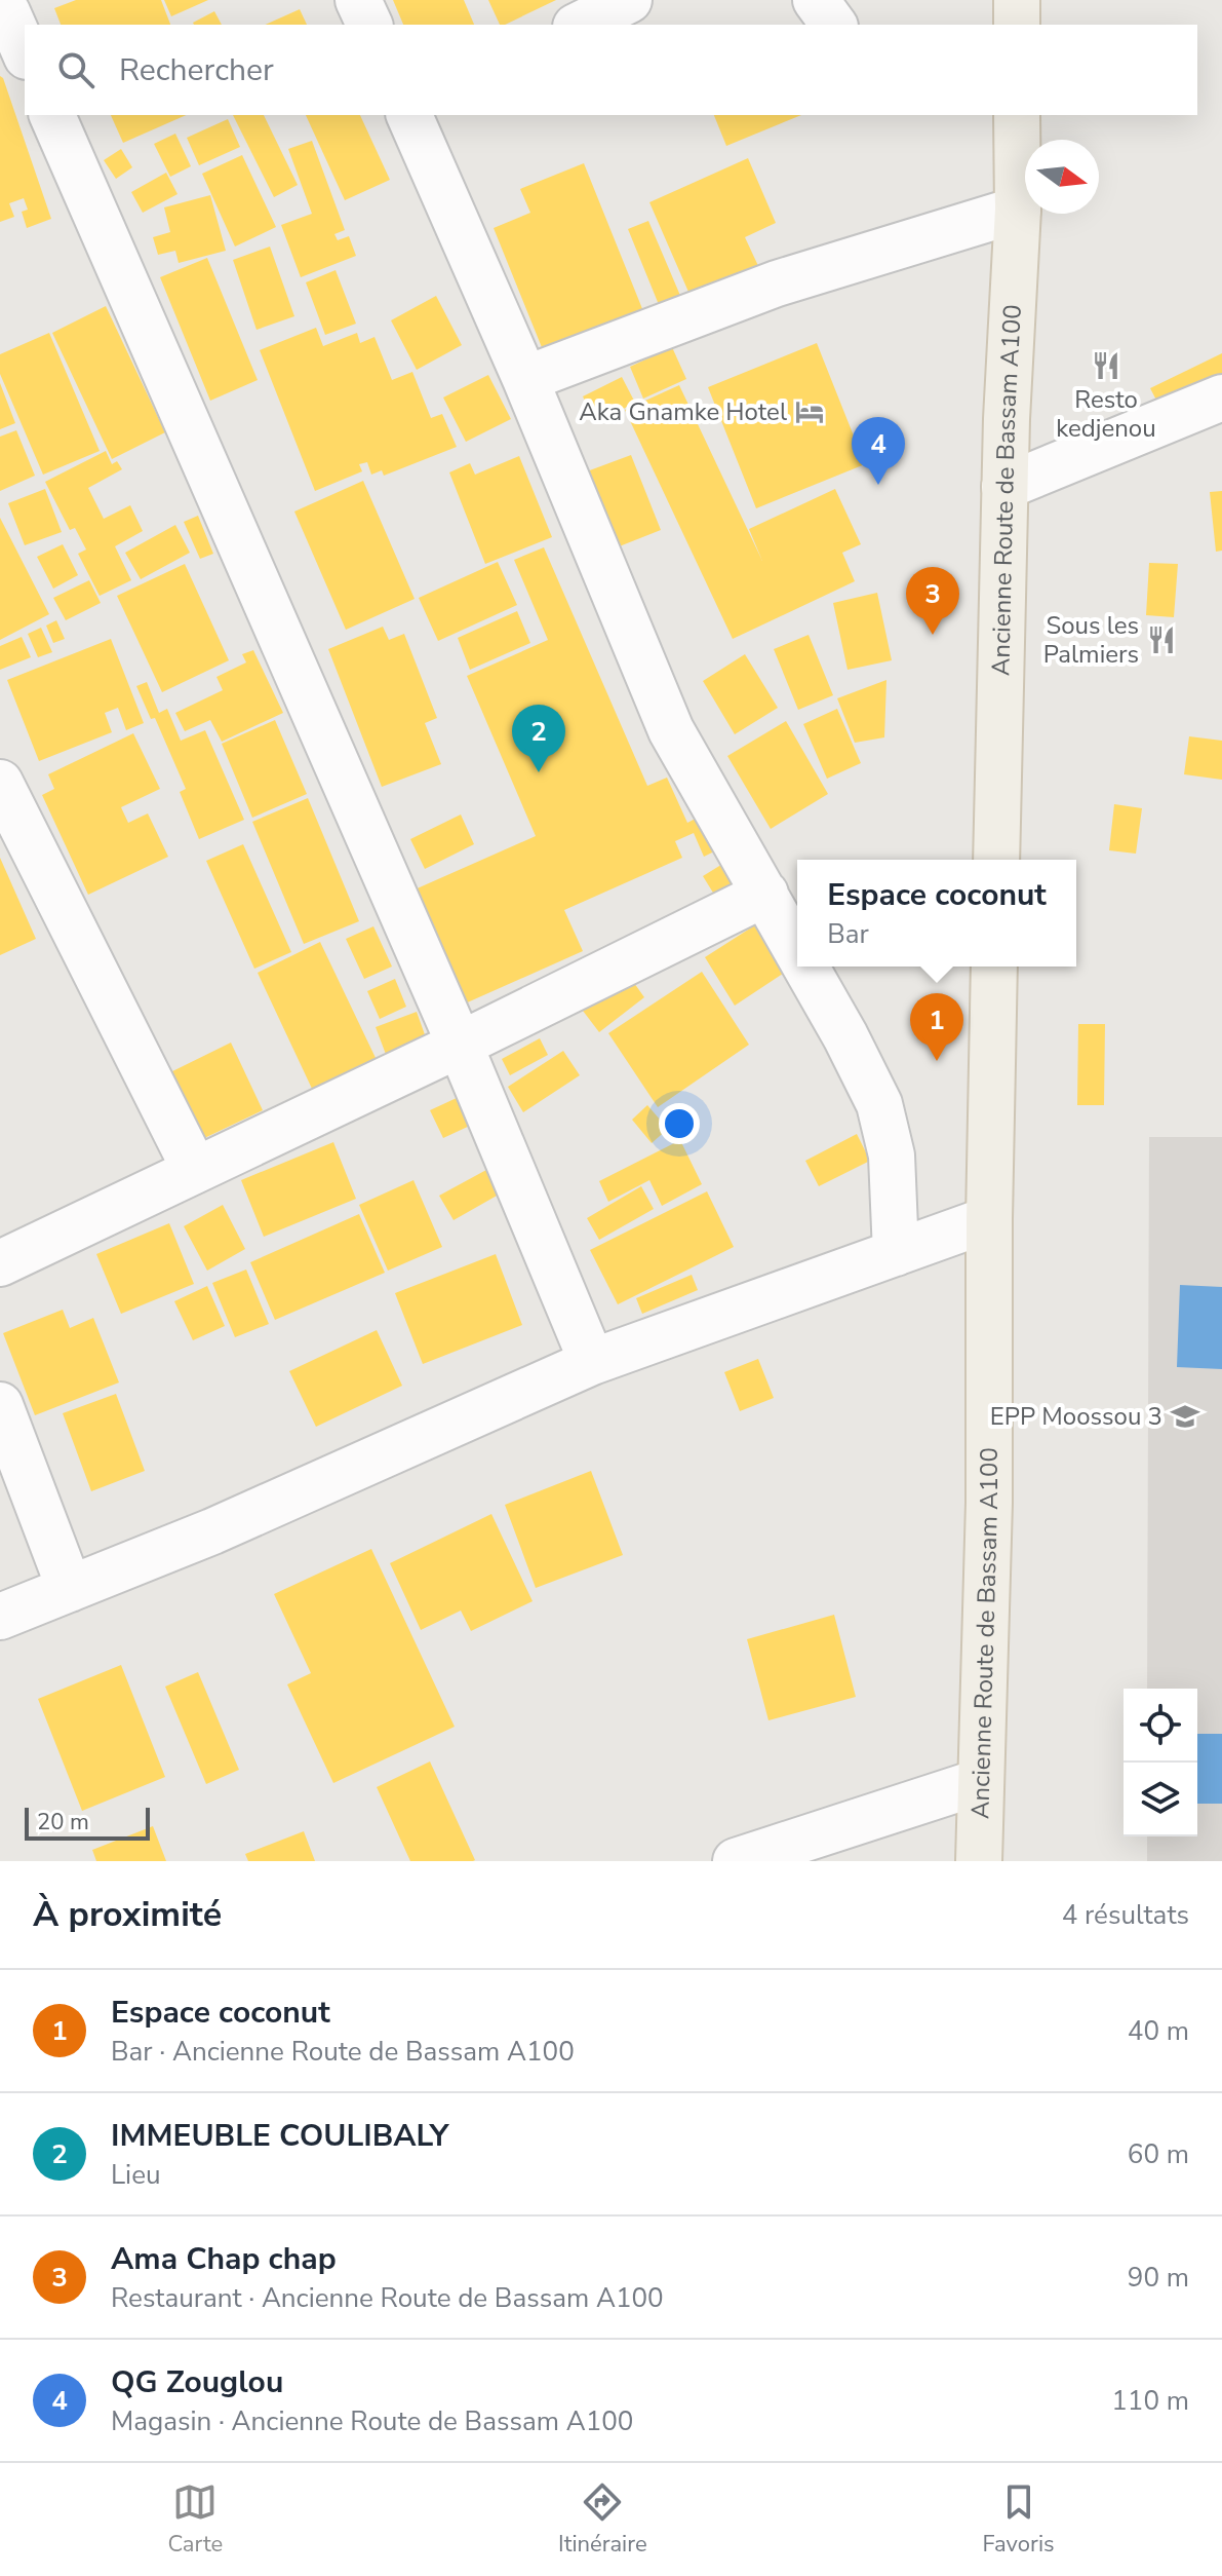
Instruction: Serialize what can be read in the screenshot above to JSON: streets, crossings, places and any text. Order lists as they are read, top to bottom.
{
  "streets": {
    "main road": ["Ancienne Route de Bassam A100"]
  },
  "places": {
    "restaurant": ["Resto kedjenou", "Sous les Palmiers"],
    "hotel": ["Aka Gnamke Hotel"],
    "school or university": ["EPP Moossou 3"]
  },
  "scale_bar": "20 m",
  "north": "right",
  "page": {
    "search": "Rechercher",
    "pins": [
      "4",
      "3",
      "2",
      "1"
    ],
    "popup": ["Espace coconut", "Bar"],
    "scale": "20 m",
    "heading": ["À proximité", "4 résultats"],
    "list": [
      {
        "mark": "1",
        "name": "Espace coconut",
        "note": "Bar · Ancienne Route de Bassam A100",
        "value": "40 m"
      },
      {
        "mark": "2",
        "name": "IMMEUBLE COULIBALY",
        "note": "Lieu",
        "value": "60 m"
      },
      {
        "mark": "3",
        "name": "Ama Chap chap",
        "note": "Restaurant · Ancienne Route de Bassam A100",
        "value": "90 m"
      },
      {
        "mark": "4",
        "name": "QG Zouglou",
        "note": "Magasin · Ancienne Route de Bassam A100",
        "value": "110 m"
      }
    ],
    "nav": ["Carte", "Itinéraire", "Favoris"]
  }
}
